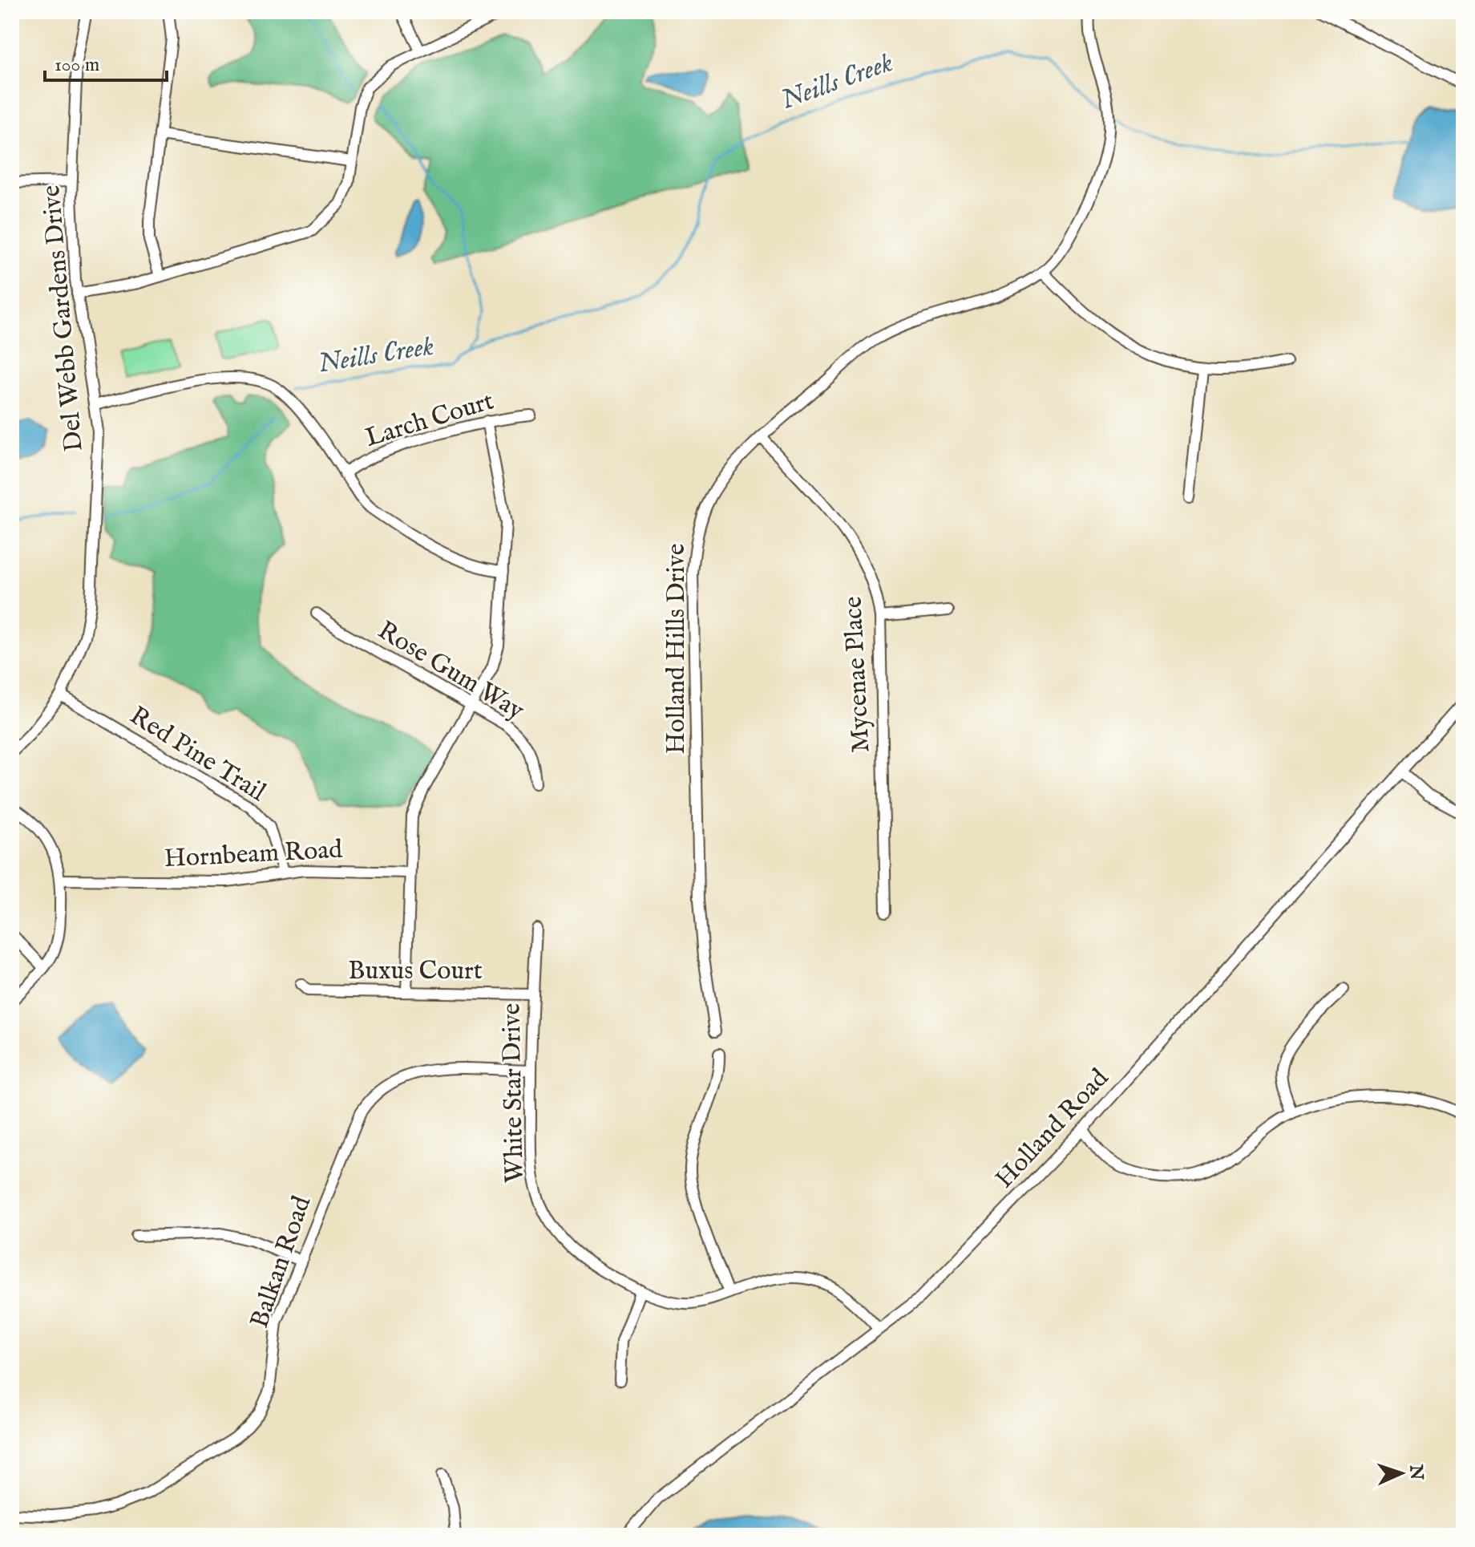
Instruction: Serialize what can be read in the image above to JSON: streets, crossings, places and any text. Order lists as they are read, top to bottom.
{
  "streets": {
    "street": [
      "Del Webb Gardens Drive",
      "Larch Court",
      "Holland Hills Drive",
      "Rose Gum Way",
      "Mycenae Place",
      "Red Pine Trail",
      "Hornbeam Road",
      "Buxus Court",
      "White Star Drive",
      "Holland Road",
      "Balkan Road"
    ]
  },
  "crossings": [
    ["Del Webb Gardens Drive", "Red Pine Trail"],
    ["Holland Hills Drive", "Mycenae Place"],
    ["Red Pine Trail", "Hornbeam Road"],
    ["Buxus Court", "White Star Drive"],
    ["White Star Drive", "Holland Road"],
    ["White Star Drive", "Balkan Road"]
  ],
  "water": ["Neills Creek"],
  "scale_bar": "100 m",
  "north": "right"
}
